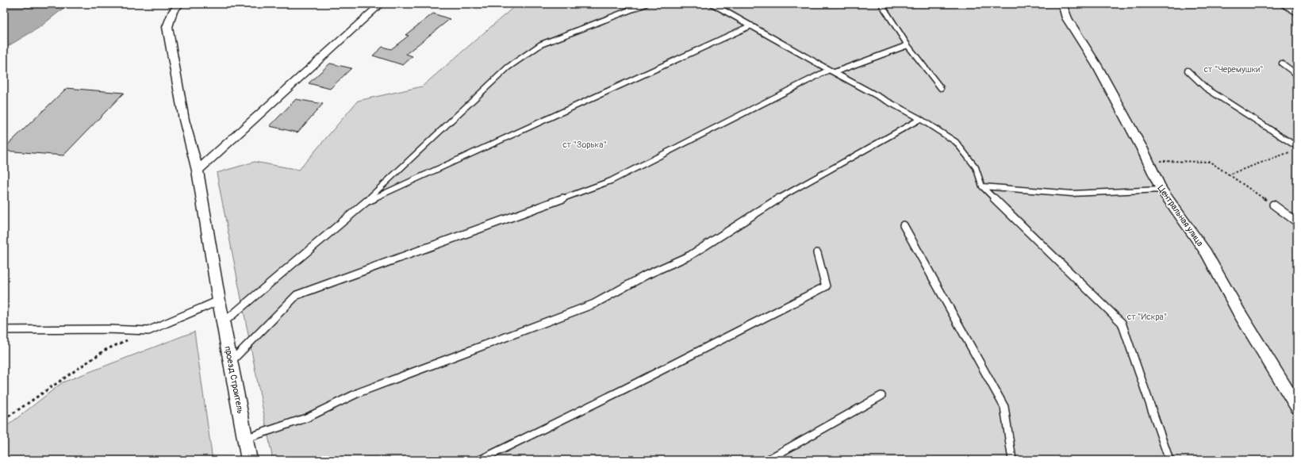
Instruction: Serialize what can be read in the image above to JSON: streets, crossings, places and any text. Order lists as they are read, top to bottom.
{
  "streets": {
    "street": ["Центральная улица", "проезд Строитель"]
  },
  "parks": ["ст \"Черемушки\"", "ст \"Зорька\"", "ст \"Искра\""]
}
